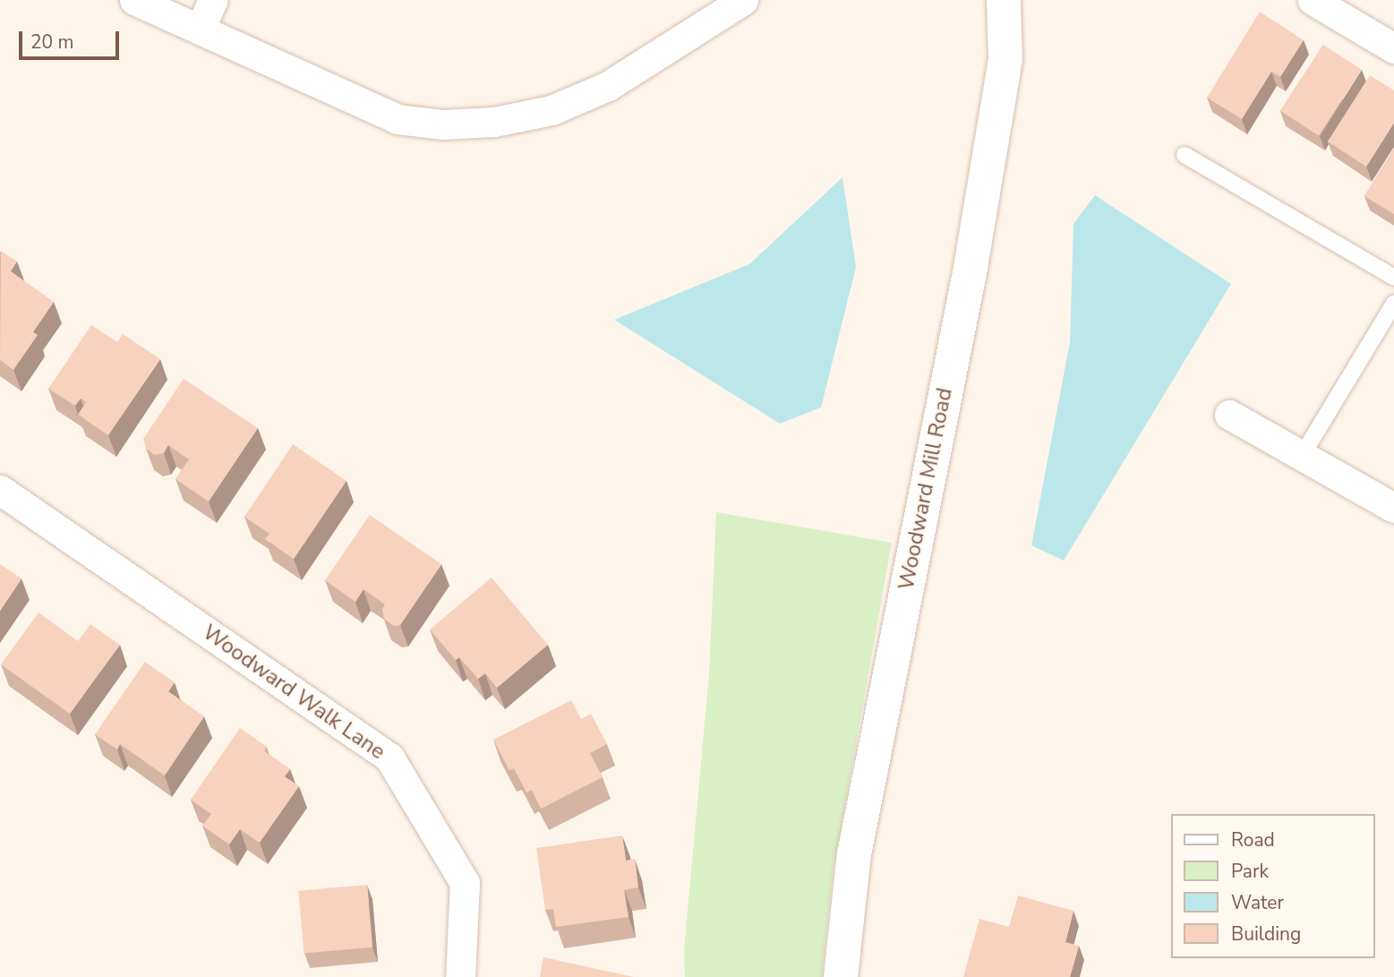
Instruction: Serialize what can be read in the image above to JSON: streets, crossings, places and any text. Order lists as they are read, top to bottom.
{
  "streets": {
    "street": ["Woodward Mill Road", "Woodward Walk Lane"]
  },
  "legend": [
    "Road",
    "Park",
    "Water",
    "Building"
  ],
  "scale_bar": "20 m"
}
